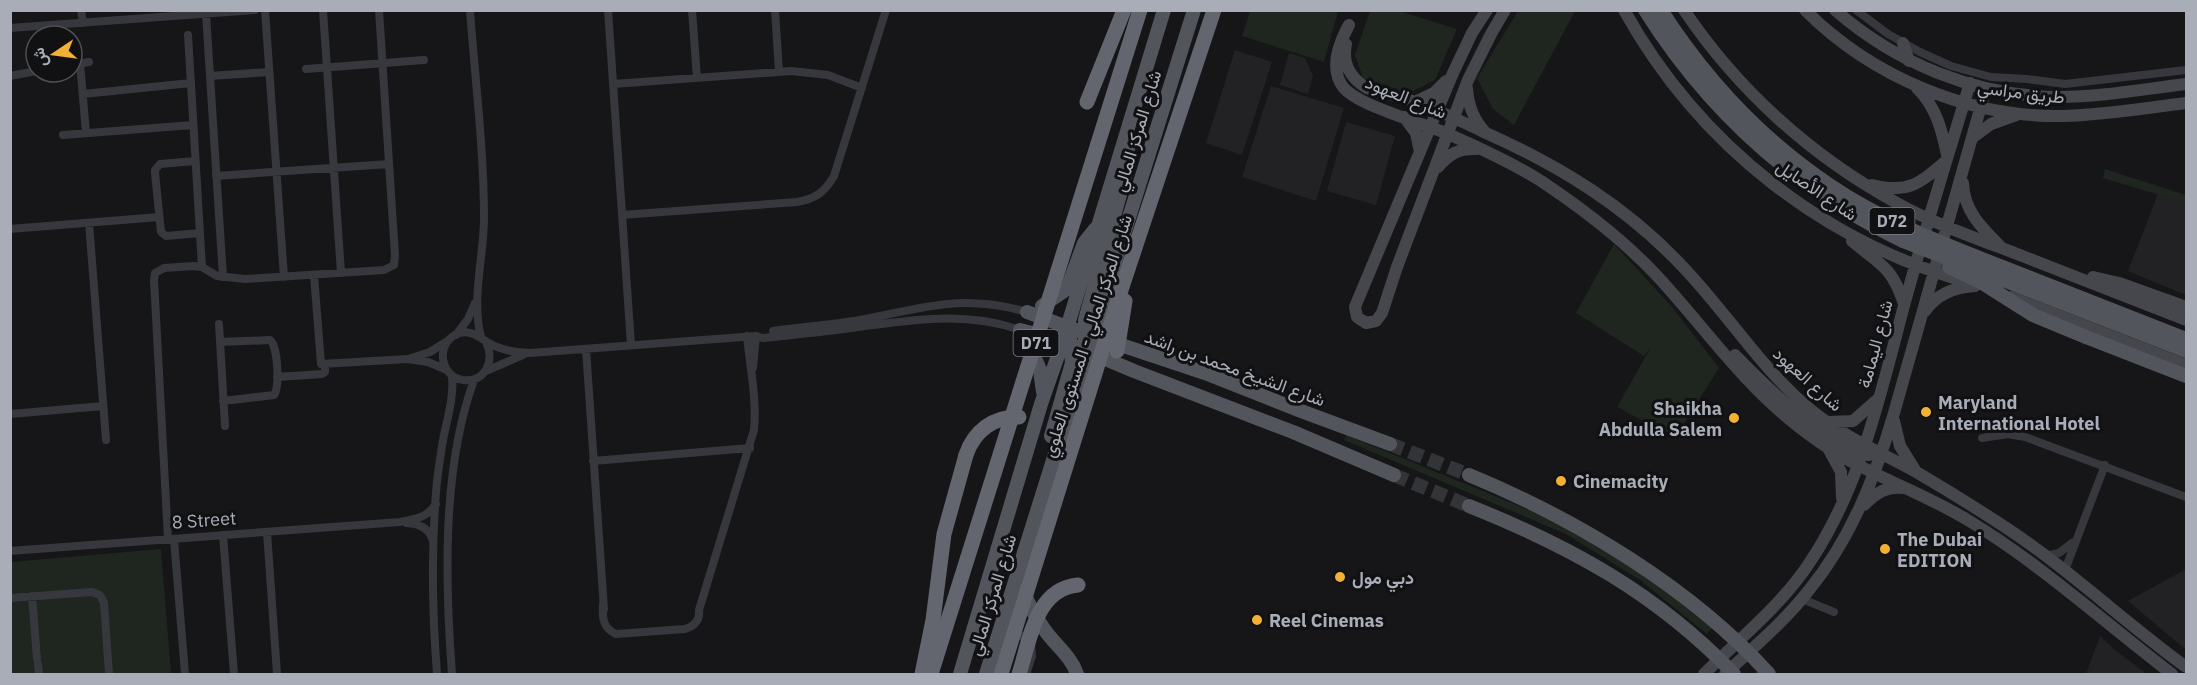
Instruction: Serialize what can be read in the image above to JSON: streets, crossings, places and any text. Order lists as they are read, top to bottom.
{
  "streets": {
    "highway": ["شارع المركز المالي - المستوى العلوي", "D71"],
    "main road": [
      "شارع المركز المالي",
      "شارع الأصايل",
      "D72",
      "شارع الشيخ محمد بن راشد"
    ],
    "street": [
      "طريق مراسي",
      "شارع العهود",
      "شارع اليمامة",
      "8 Street"
    ]
  },
  "crossings": [
    ["طريق مراسي", "شارع اليمامة"],
    ["شارع العهود", "شارع اليمامة"],
    ["شارع المركز المالي", "شارع المركز المالي - المستوى العلوي"],
    ["شارع المركز المالي", "شارع الشيخ محمد بن راشد"],
    ["شارع الأصايل", "شارع اليمامة"]
  ],
  "places": [
    "Maryland International Hotel",
    "Shaikha Abdulla Salem",
    "Cinemacity",
    "The Dubai EDITION",
    "دبي مول",
    "Reel Cinemas"
  ],
  "north": "left"
}
